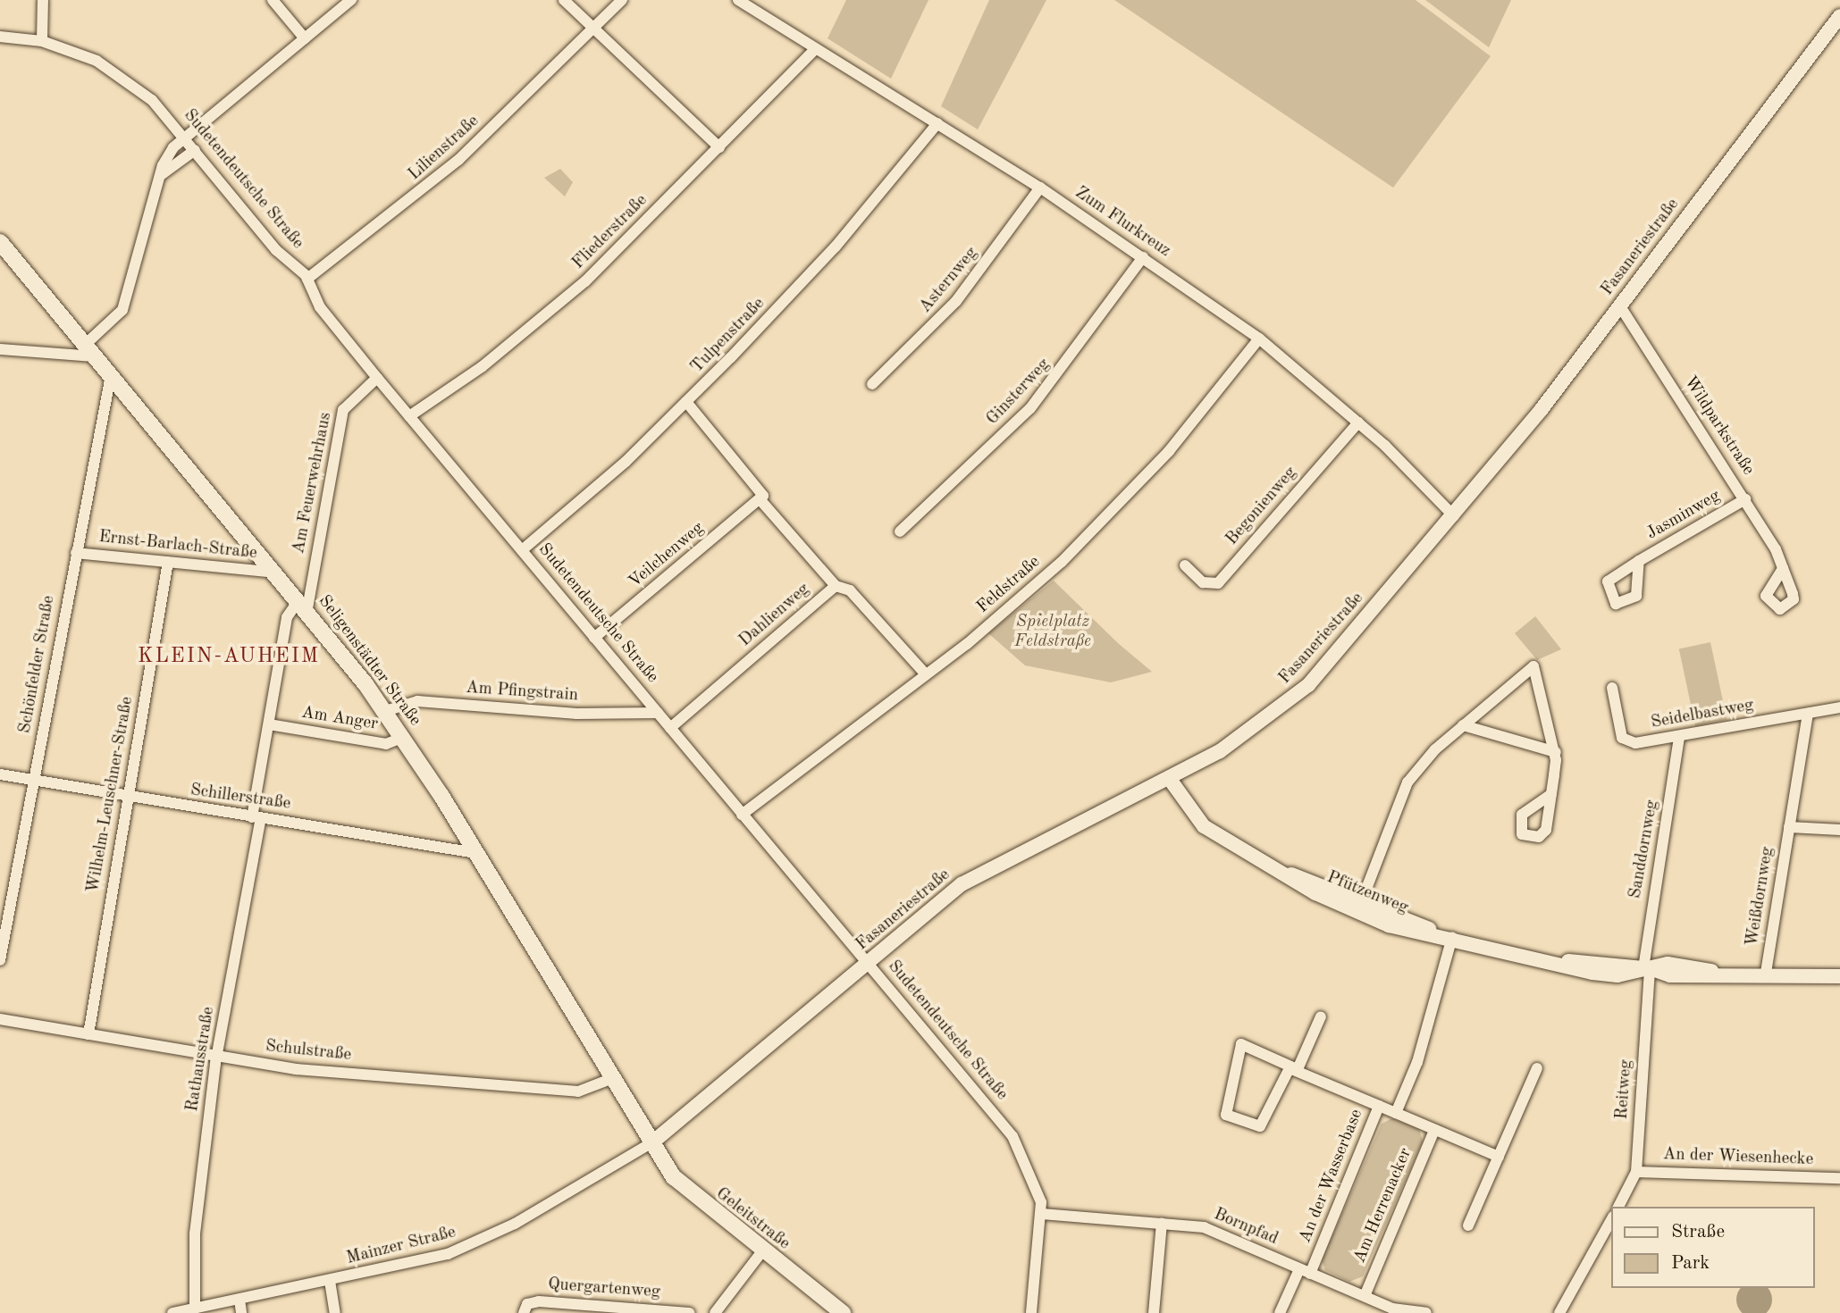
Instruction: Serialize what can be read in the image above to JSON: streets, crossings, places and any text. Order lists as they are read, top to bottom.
{
  "streets": {
    "main road": ["Seligenstädter Straße", "Geleitstraße"],
    "street": [
      "Lilienstraße",
      "Sudetendeutsche Straße",
      "Zum Flurkreuz",
      "Fliederstraße",
      "Fasaneriestraße",
      "Asternweg",
      "Tulpenstraße",
      "Ginsterweg",
      "Wildparkstraße",
      "Am Feuerwehrhaus",
      "Begonienweg",
      "Jasminweg",
      "Ernst-Barlach-Straße",
      "Veilchenweg",
      "Feldstraße",
      "Dahlienweg",
      "Schönfelder Straße",
      "Am Pfingstrain",
      "Seidelbastweg",
      "Am Anger",
      "Wilhelm-Leuschner-Straße",
      "Schillerstraße",
      "Sanddornweg",
      "Pfützenweg",
      "Weißdornweg",
      "Schulstraße",
      "Rathausstraße",
      "Reitweg",
      "An der Wiesenhecke",
      "An der Wasserbase",
      "Am Herrenacker",
      "Bornpfad",
      "Mainzer Straße",
      "Quergartenweg"
    ]
  },
  "crossings": [
    ["Lilienstraße", "Sudetendeutsche Straße"],
    ["Sudetendeutsche Straße", "Fliederstraße"],
    ["Sudetendeutsche Straße", "Fasaneriestraße"],
    ["Sudetendeutsche Straße", "Tulpenstraße"],
    ["Sudetendeutsche Straße", "Am Feuerwehrhaus"],
    ["Sudetendeutsche Straße", "Veilchenweg"],
    ["Sudetendeutsche Straße", "Feldstraße"],
    ["Sudetendeutsche Straße", "Dahlienweg"],
    ["Sudetendeutsche Straße", "Am Pfingstrain"],
    ["Sudetendeutsche Straße", "Bornpfad"],
    ["Zum Flurkreuz", "Fliederstraße"],
    ["Zum Flurkreuz", "Fasaneriestraße"],
    ["Zum Flurkreuz", "Asternweg"],
    ["Zum Flurkreuz", "Tulpenstraße"],
    ["Zum Flurkreuz", "Ginsterweg"],
    ["Zum Flurkreuz", "Begonienweg"],
    ["Zum Flurkreuz", "Feldstraße"],
    ["Fasaneriestraße", "Wildparkstraße"],
    ["Fasaneriestraße", "Seligenstädter Straße"],
    ["Fasaneriestraße", "Pfützenweg"],
    ["Fasaneriestraße", "Geleitstraße"],
    ["Fasaneriestraße", "Mainzer Straße"],
    ["Wildparkstraße", "Jasminweg"],
    ["Am Feuerwehrhaus", "Seligenstädter Straße"],
    ["Am Feuerwehrhaus", "Rathausstraße"],
    ["Ernst-Barlach-Straße", "Seligenstädter Straße"],
    ["Ernst-Barlach-Straße", "Schönfelder Straße"],
    ["Ernst-Barlach-Straße", "Wilhelm-Leuschner-Straße"],
    ["Feldstraße", "Dahlienweg"],
    ["Seligenstädter Straße", "Schönfelder Straße"],
    ["Seligenstädter Straße", "Am Pfingstrain"],
    ["Seligenstädter Straße", "Am Anger"],
    ["Seligenstädter Straße", "Schillerstraße"],
    ["Seligenstädter Straße", "Schulstraße"],
    ["Seligenstädter Straße", "Rathausstraße"],
    ["Seligenstädter Straße", "Geleitstraße"],
    ["Seligenstädter Straße", "Mainzer Straße"],
    ["Schönfelder Straße", "Schillerstraße"],
    ["Seidelbastweg", "Sanddornweg"],
    ["Seidelbastweg", "Weißdornweg"],
    ["Am Anger", "Rathausstraße"],
    ["Wilhelm-Leuschner-Straße", "Schillerstraße"],
    ["Wilhelm-Leuschner-Straße", "Schulstraße"],
    ["Schillerstraße", "Rathausstraße"],
    ["Sanddornweg", "Pfützenweg"],
    ["Sanddornweg", "Reitweg"],
    ["Pfützenweg", "Weißdornweg"],
    ["Pfützenweg", "Reitweg"],
    ["Schulstraße", "Rathausstraße"],
    ["Rathausstraße", "Mainzer Straße"],
    ["Reitweg", "An der Wiesenhecke"],
    ["An der Wasserbase", "Am Herrenacker"],
    ["An der Wasserbase", "Bornpfad"],
    ["Am Herrenacker", "Bornpfad"],
    ["Geleitstraße", "Mainzer Straße"]
  ],
  "districts": ["KLEIN-AUHEIM"],
  "parks": ["Spielplatz Feldstraße"],
  "legend": ["Straße", "Park"]
}
